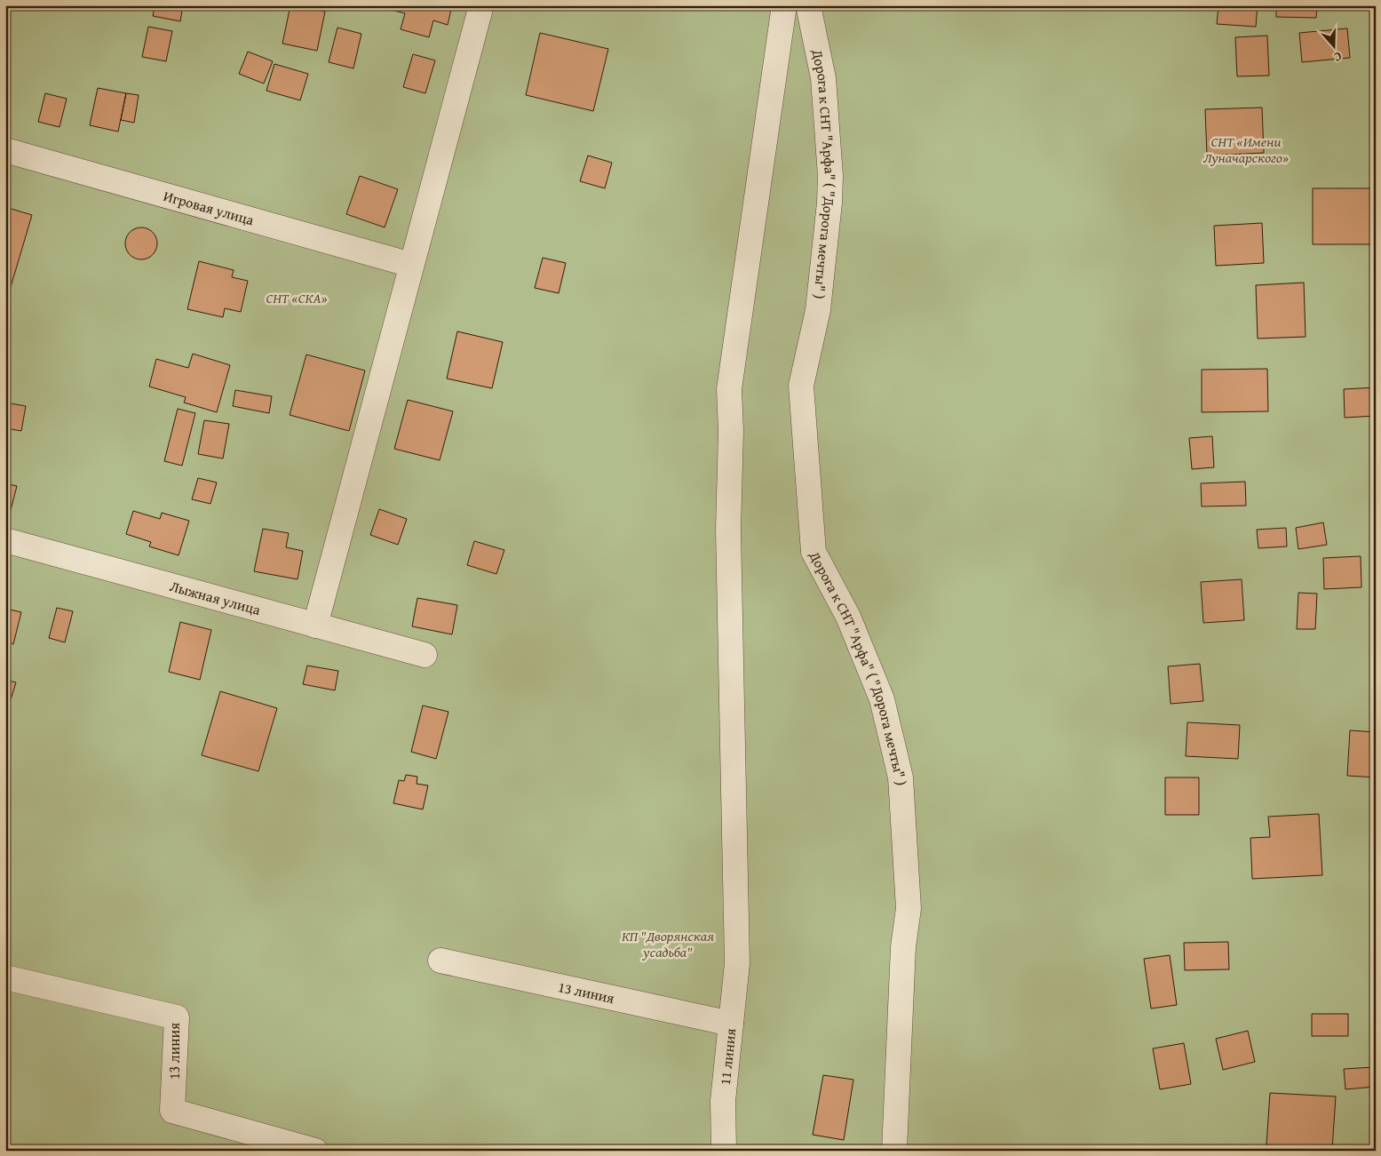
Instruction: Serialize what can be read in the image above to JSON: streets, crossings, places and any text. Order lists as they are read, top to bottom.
{
  "streets": {
    "street": [
      "Дорога к СНТ \"Арфа\" ( \"Дорога мечты\" )",
      "Игровая улица",
      "Лыжная улица",
      "13 линия",
      "11 линия"
    ]
  },
  "crossings": [
    ["13 линия", "11 линия"]
  ],
  "parks": ["СНТ «Имени Луначарского»", "СНТ «СКА»", "КП \"Дворянская усадьба\""],
  "north": "bottom"
}
